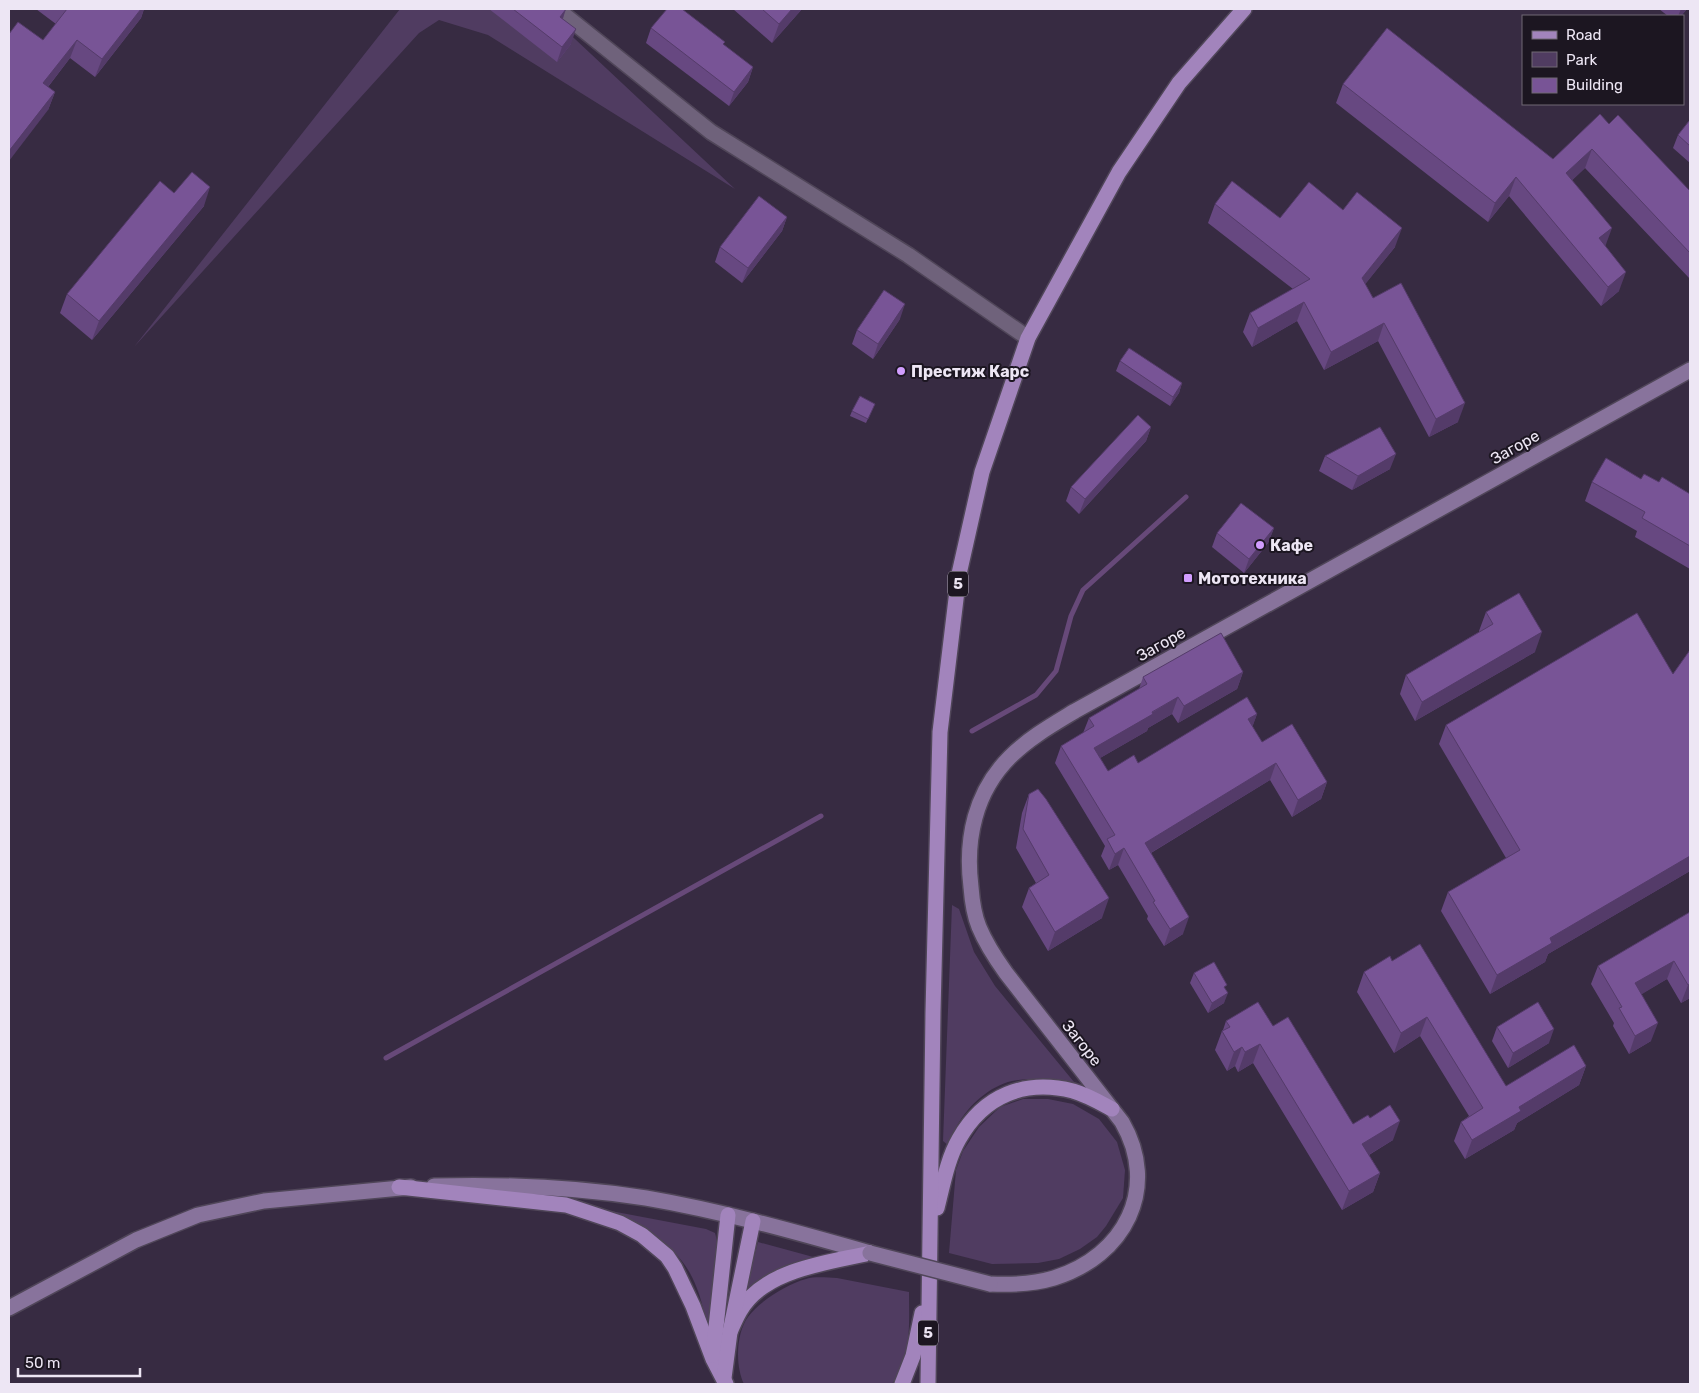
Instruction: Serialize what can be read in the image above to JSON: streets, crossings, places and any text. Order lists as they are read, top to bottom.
{
  "streets": {
    "main road": ["Загоре", "5"]
  },
  "places": {
    "other": ["Престиж Карс", "Кафе"],
    "transit": ["Мототехника"]
  },
  "legend": ["Road", "Park", "Building"],
  "scale_bar": "50 m"
}
